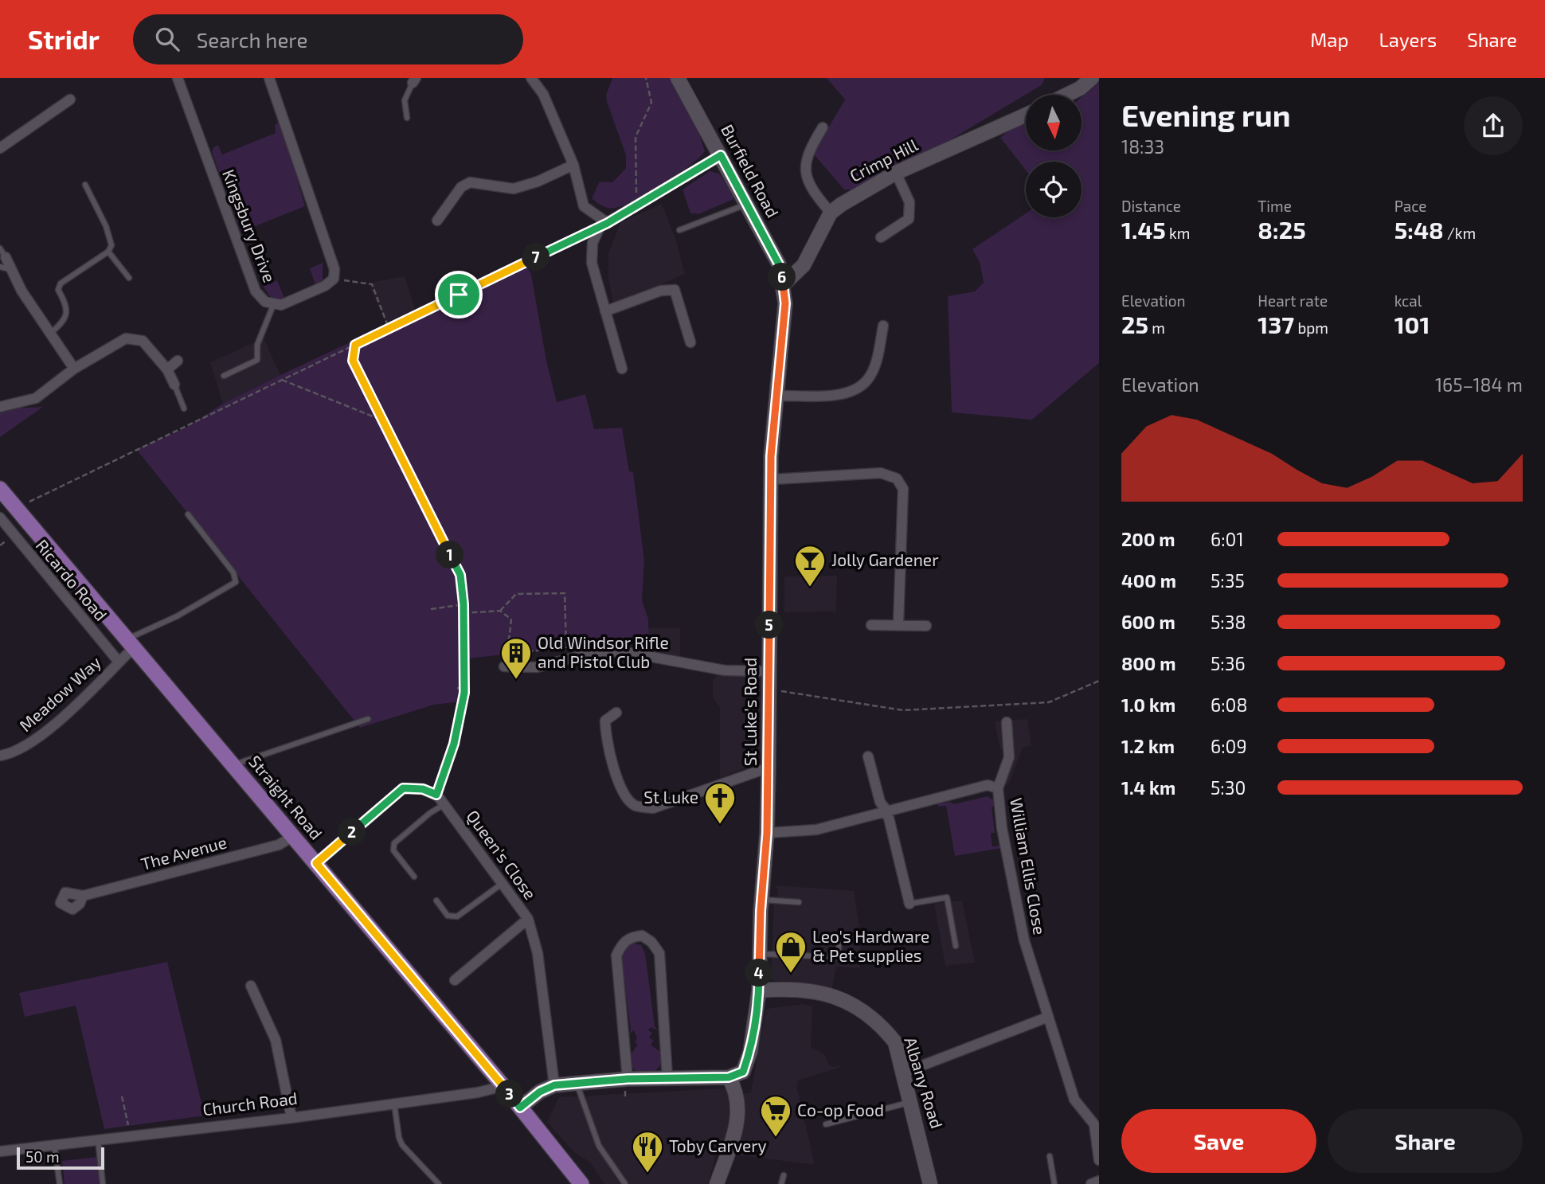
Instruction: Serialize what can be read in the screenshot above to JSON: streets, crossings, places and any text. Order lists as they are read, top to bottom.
{
  "streets": {
    "main road": [
      "Crimp Hill",
      "Burfield Road",
      "St Luke's Road",
      "Straight Road",
      "Albany Road"
    ],
    "street": [
      "Kingsbury Drive",
      "Ricardo Road",
      "Meadow Way",
      "The Avenue",
      "Queen's Close",
      "William Ellis Close",
      "Church Road"
    ]
  },
  "crossings": [
    ["Crimp Hill", "Burfield Road"],
    ["Crimp Hill", "St Luke's Road"],
    ["Burfield Road", "St Luke's Road"],
    ["Ricardo Road", "Meadow Way"],
    ["Meadow Way", "Straight Road"],
    ["St Luke's Road", "William Ellis Close"],
    ["St Luke's Road", "Albany Road"],
    ["Straight Road", "The Avenue"],
    ["Straight Road", "Church Road"]
  ],
  "places": {
    "bar": ["Jolly Gardener"],
    "building": ["Old Windsor Rifle and Pistol Club"],
    "church": ["St Luke"],
    "shop": ["Leo's Hardware & Pet supplies"],
    "supermarket": ["Co-op Food"],
    "restaurant": ["Toby Carvery"]
  },
  "scale_bar": "50 m",
  "north": "bottom",
  "page": {
    "header": "Stridr",
    "search": "Search here",
    "nav": ["Map", "Layers", "Share"],
    "heading": ["Evening run", "18:33"],
    "stats": [
      ["Distance", "1.45 km"],
      ["Time", "8:25"],
      ["Pace", "5:48 /km"],
      ["Elevation", "25 m"],
      ["Heart rate", "137 bpm"],
      ["kcal", "101"]
    ],
    "pins": [
      "7",
      "6",
      "1",
      "5",
      "2",
      "4",
      "3"
    ],
    "chart": ["Elevation", "165–184 m"],
    "list": [
      {
        "name": "200 m",
        "note": "6:01"
      },
      {
        "name": "400 m",
        "note": "5:35"
      },
      {
        "name": "600 m",
        "note": "5:38"
      },
      {
        "name": "800 m",
        "note": "5:36"
      },
      {
        "name": "1.0 km",
        "note": "6:08"
      },
      {
        "name": "1.2 km",
        "note": "6:09"
      },
      {
        "name": "1.4 km",
        "note": "5:30"
      }
    ],
    "buttons": ["Save", "Share"],
    "scale": "50 m"
  }
}
